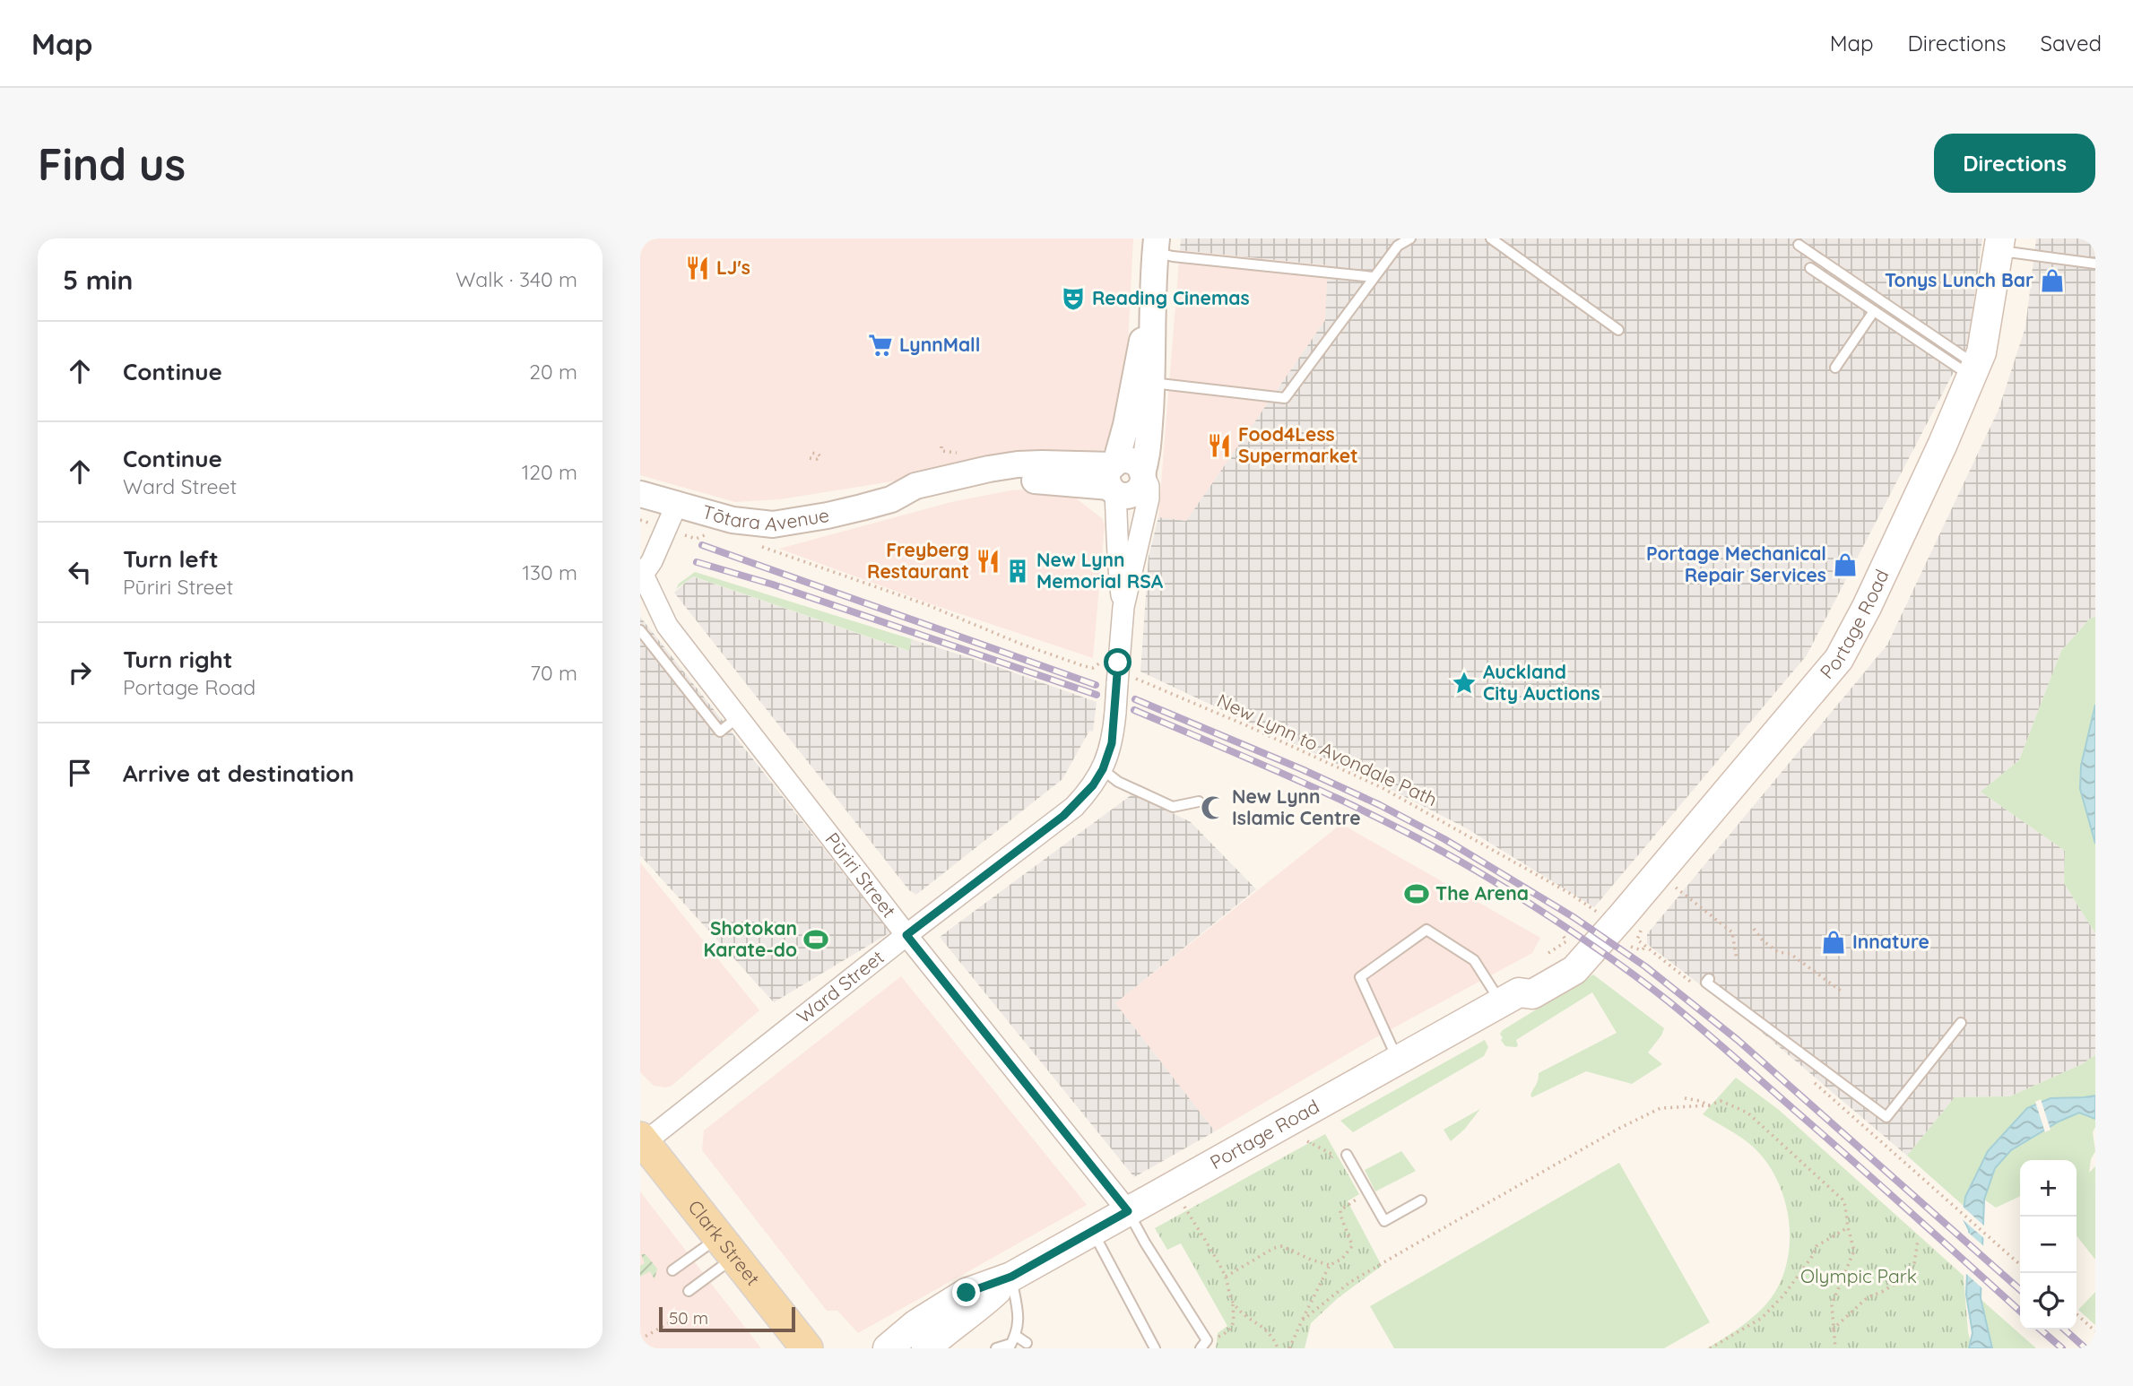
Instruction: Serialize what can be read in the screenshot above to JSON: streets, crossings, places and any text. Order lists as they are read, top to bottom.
{
  "streets": {
    "main road": ["Portage Road", "Clark Street"],
    "street": ["Tōtara Avenue", "Pūriri Street", "Ward Street"],
    "path": ["New Lynn to Avondale Path"]
  },
  "crossings": [
    ["Portage Road", "Pūriri Street"],
    ["New Lynn to Avondale Path", "Ward Street"],
    ["Pūriri Street", "Ward Street"],
    ["Ward Street", "Clark Street"]
  ],
  "parks": ["Olympic Park"],
  "places": {
    "restaurant": ["LJ's", "Food4Less Supermarket", "Freyberg Restaurant"],
    "shop": ["Tonys Lunch Bar", "Portage Mechanical Repair Services", "Innature"],
    "theatre": ["Reading Cinemas"],
    "supermarket": ["LynnMall"],
    "building": ["New Lynn Memorial RSA"],
    "place": ["Auckland City Auctions"],
    "mosque": ["New Lynn Islamic Centre"],
    "sports": ["The Arena", "Shotokan Karate-do"]
  },
  "scale_bar": "50 m",
  "page": {
    "header": "Map",
    "nav": ["Map", "Directions", "Saved"],
    "buttons": "Directions",
    "title": "Find us",
    "heading": ["5 min", "Walk · 340 m"],
    "list": [
      ["Continue", "20 m"],
      ["Continue", "Ward Street", "120 m"],
      ["Turn left", "Pūriri Street", "130 m"],
      ["Turn right", "Portage Road", "70 m"],
      "Arrive at destination"
    ],
    "map_buttons": ["+", "−"],
    "scale": "50 m"
  }
}
